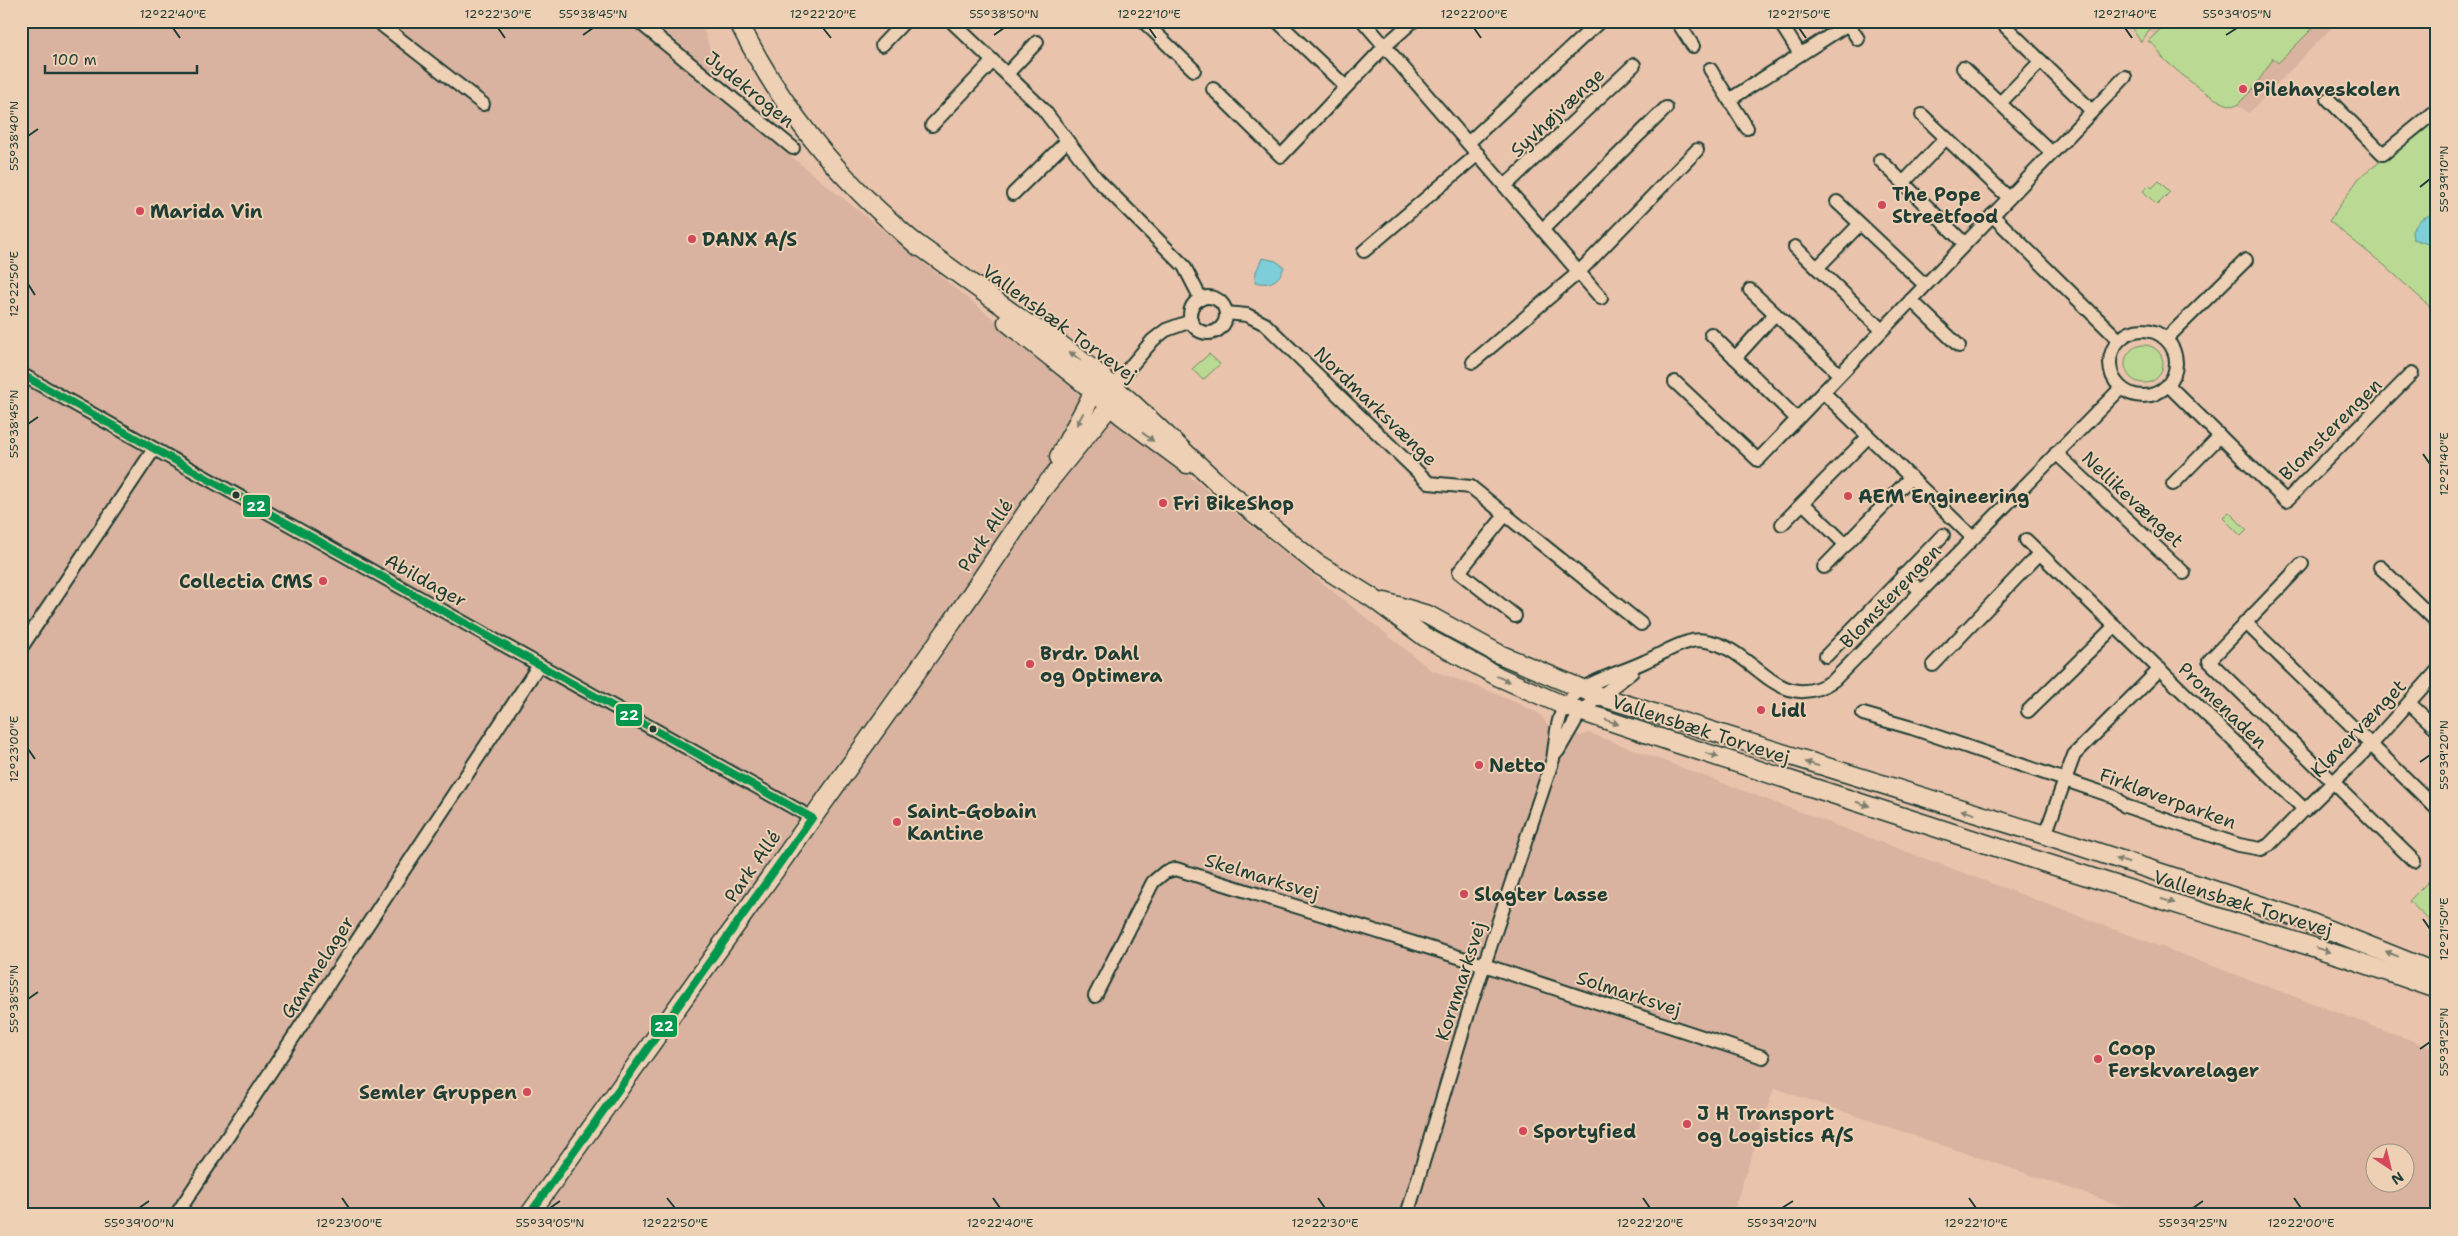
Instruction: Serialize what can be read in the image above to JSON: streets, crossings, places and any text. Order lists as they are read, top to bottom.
{
  "streets": {
    "street": [
      "Jydekrogen",
      "Syvhøjvænge",
      "Vallensbæk Torvevej",
      "Nordmarksvænge",
      "Blomsterengen",
      "Nellikevænget",
      "Park Allé",
      "Abildager",
      "Promenaden",
      "Kløvervænget",
      "Firkløverparken",
      "Skelmarksvej",
      "Gammelager",
      "Kornmarksvej",
      "Solmarksvej"
    ]
  },
  "crossings": [
    ["Vallensbæk Torvevej", "Blomsterengen"],
    ["Vallensbæk Torvevej", "Park Allé"],
    ["Vallensbæk Torvevej", "Firkløverparken"],
    ["Vallensbæk Torvevej", "Kornmarksvej"],
    ["Blomsterengen", "Nellikevænget"],
    ["Blomsterengen", "Kornmarksvej"],
    ["Park Allé", "Abildager"],
    ["Abildager", "Gammelager"],
    ["Promenaden", "Kløvervænget"],
    ["Promenaden", "Firkløverparken"],
    ["Kløvervænget", "Firkløverparken"],
    ["Skelmarksvej", "Kornmarksvej"],
    ["Skelmarksvej", "Solmarksvej"],
    ["Kornmarksvej", "Solmarksvej"]
  ],
  "places": [
    "Pilehaveskolen",
    "The Pope Streetfood",
    "Marida Vin",
    "DANX A/S",
    "AEM Engineering",
    "Fri BikeShop",
    "Collectia CMS",
    "Brdr. Dahl og Optimera",
    "Lidl",
    "Netto",
    "Saint-Gobain Kantine",
    "Slagter Lasse",
    "Coop Ferskvarelager",
    "Semler Gruppen",
    "J H Transport og Logistics A/S",
    "Sportyfied"
  ],
  "lines": ["transit line 22"],
  "scale_bar": "100 m",
  "north": "bottom right",
  "coordinates": [
    "12°22'40\"E",
    "12°22'30\"E",
    "55°38'45\"N",
    "12°22'20\"E",
    "55°38'50\"N",
    "12°22'10\"E",
    "12°22'00\"E",
    "12°21'50\"E",
    "12°21'40\"E",
    "55°39'05\"N",
    "55°38'40\"N",
    "55°39'10\"N",
    "12°22'50\"E",
    "12°23'00\"E",
    "55°39'20\"N",
    "55°38'55\"N",
    "55°39'25\"N",
    "55°39'00\"N"
  ]
}
